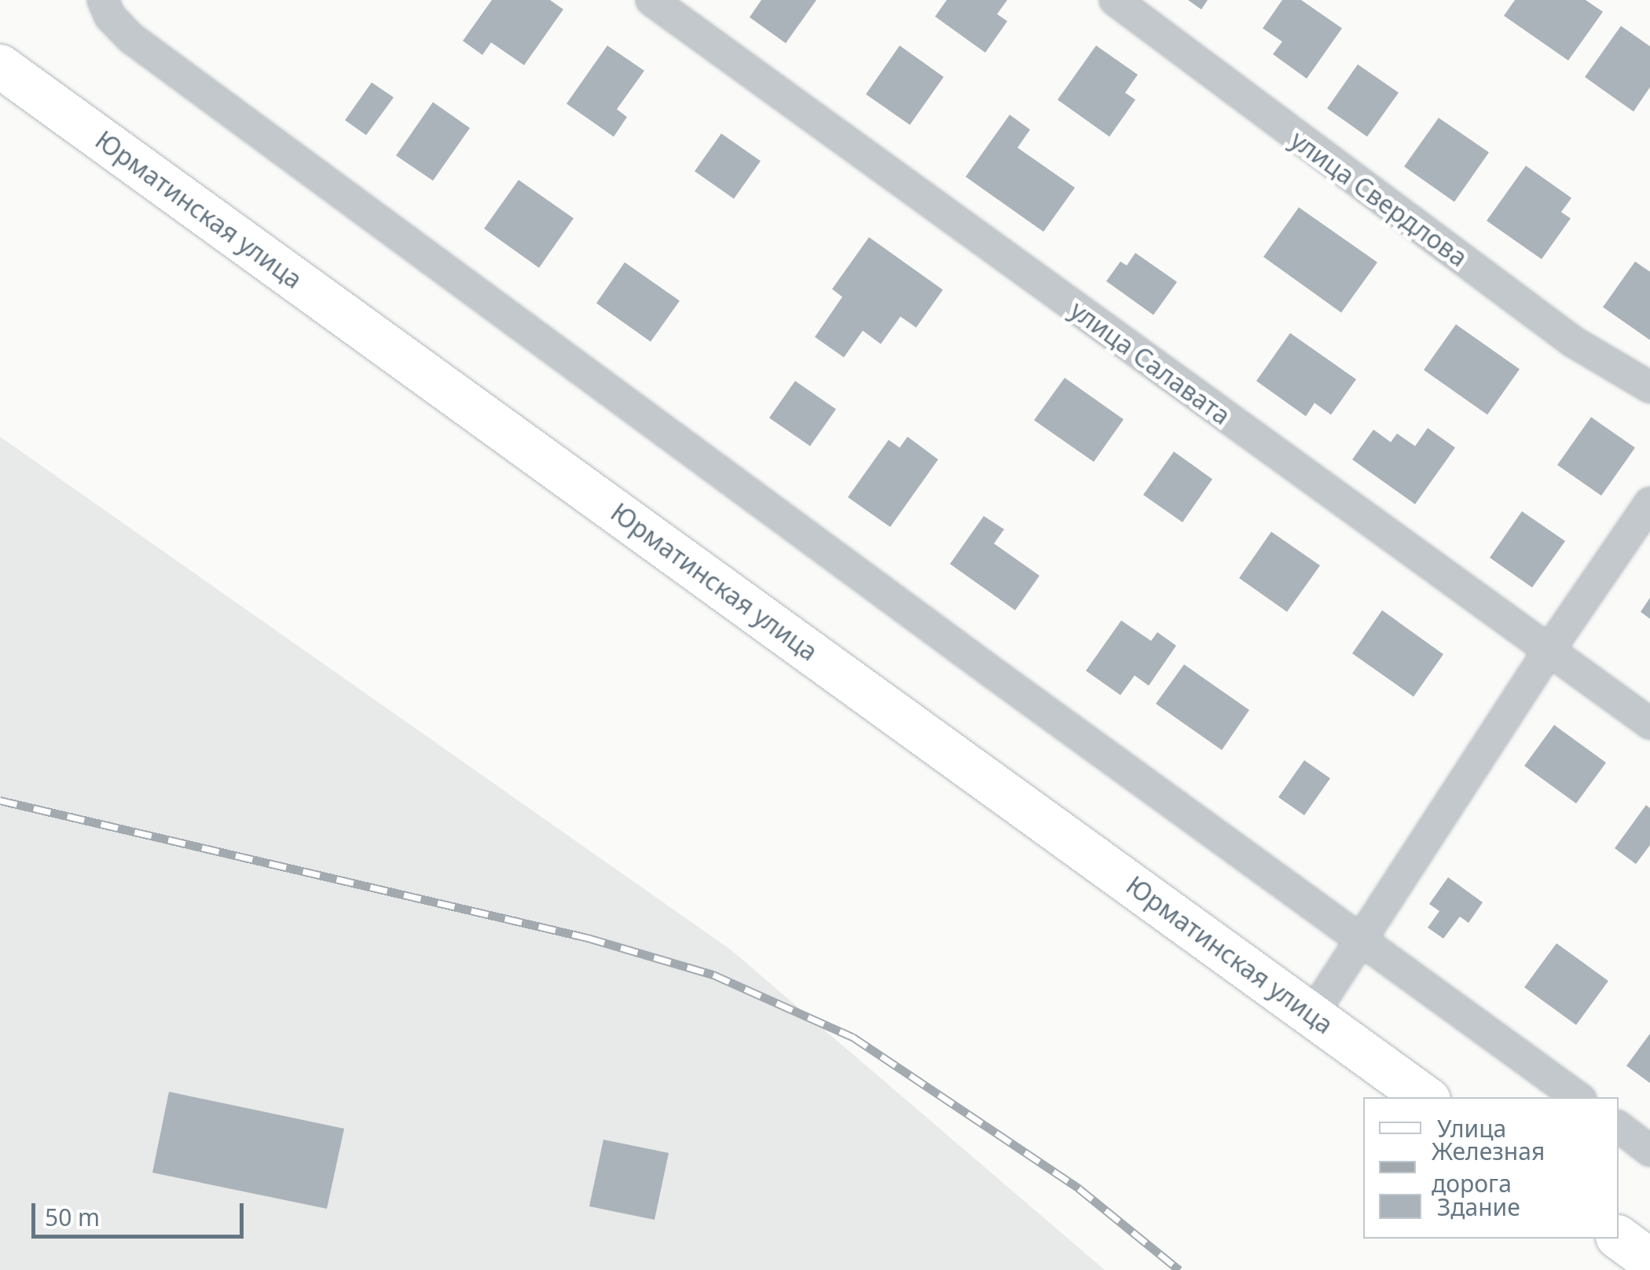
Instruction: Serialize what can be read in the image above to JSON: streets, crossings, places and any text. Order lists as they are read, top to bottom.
{
  "streets": {
    "main road": ["Юрматинская улица"],
    "street": ["улица Свердлова", "улица Салавата"]
  },
  "legend": ["Улица", "Железная дорога", "Здание"],
  "scale_bar": "50 m"
}
